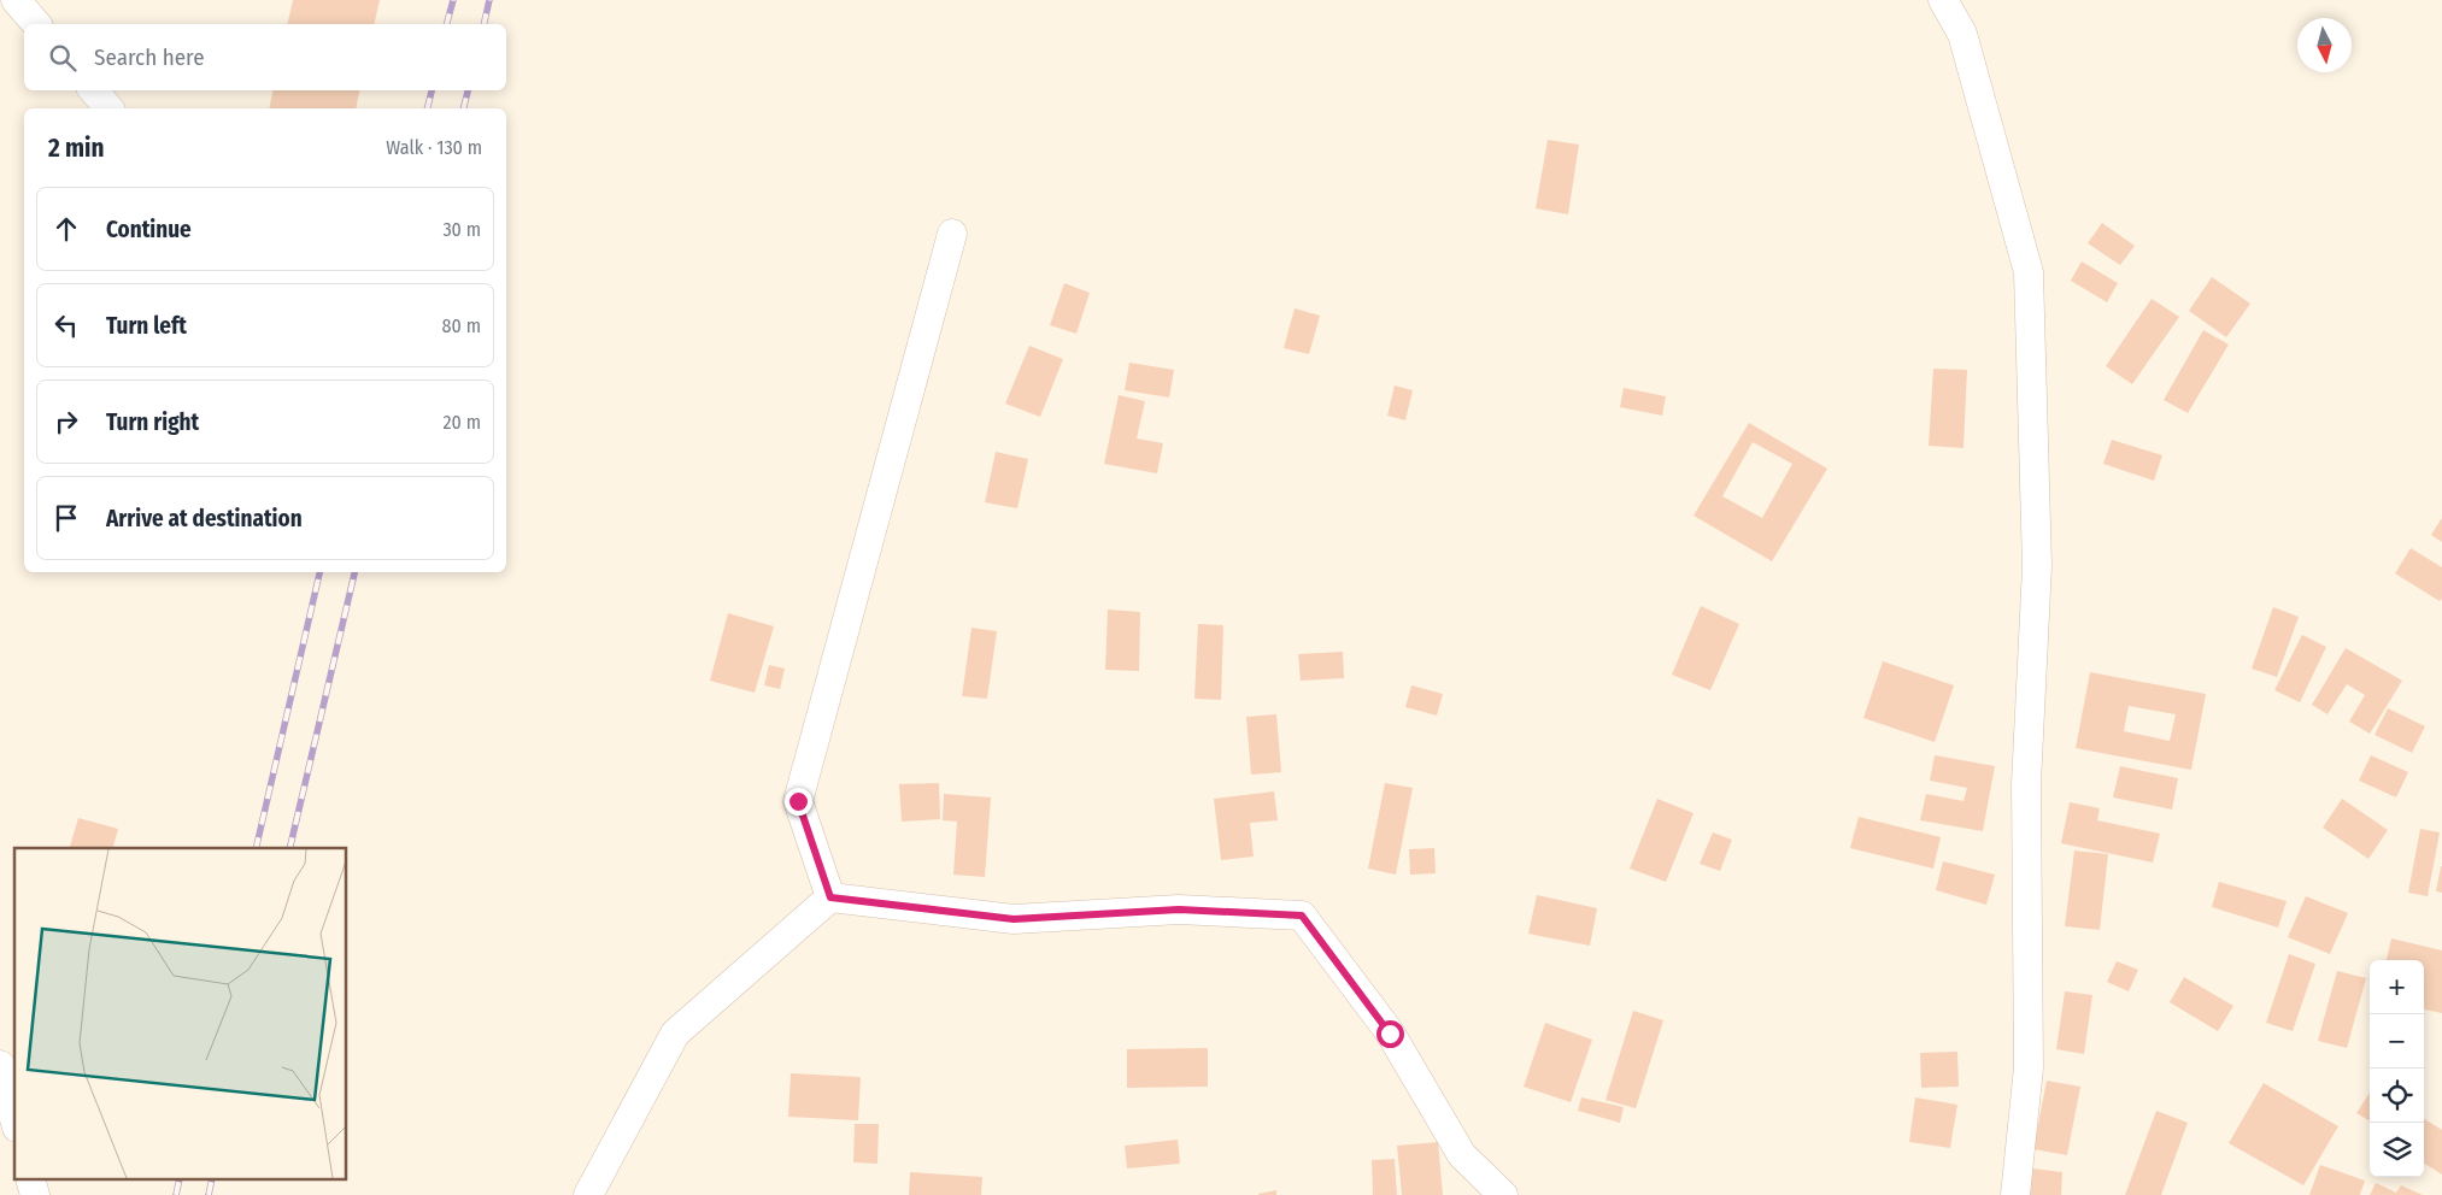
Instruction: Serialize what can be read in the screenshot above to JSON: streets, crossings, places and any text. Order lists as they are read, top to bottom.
{
  "north": "bottom",
  "page": {
    "search": "Search here",
    "heading": ["2 min", "Walk · 130 m"],
    "list": [
      ["Continue", "30 m"],
      ["Turn left", "80 m"],
      ["Turn right", "20 m"],
      "Arrive at destination"
    ],
    "map_buttons": ["+", "−"]
  }
}
